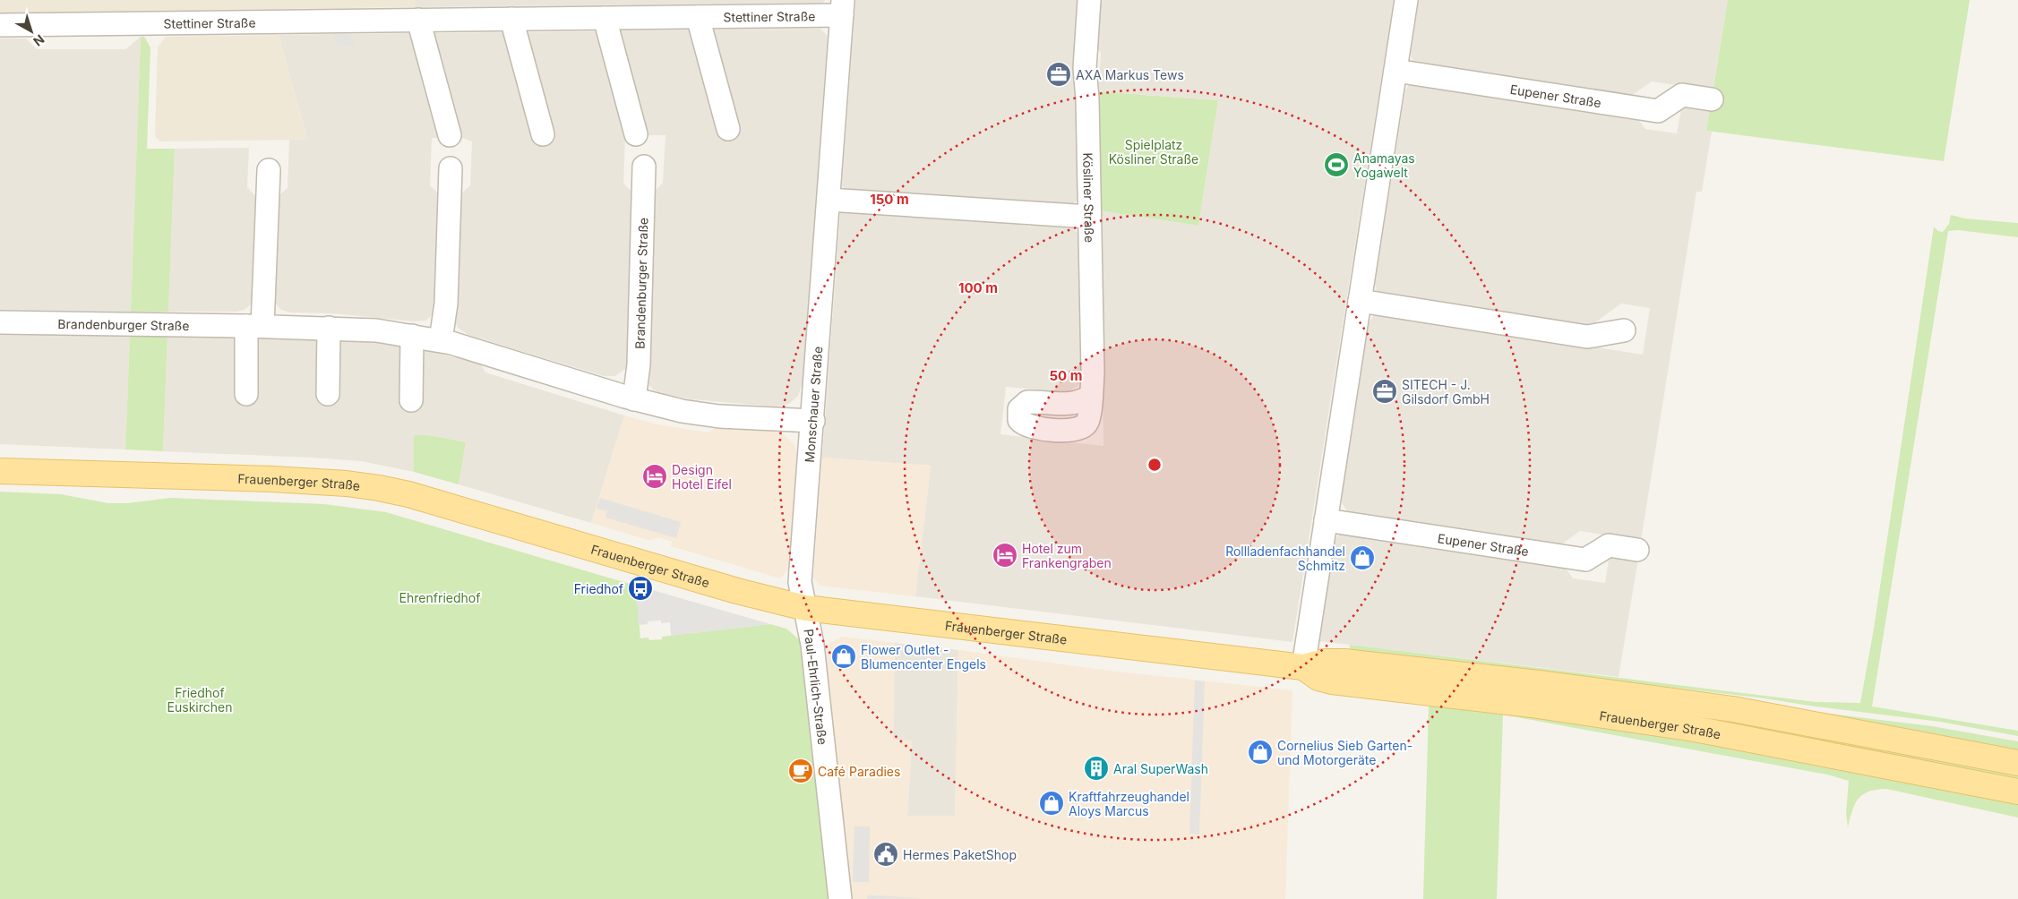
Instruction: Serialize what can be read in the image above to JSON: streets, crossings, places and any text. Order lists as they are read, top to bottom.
{
  "streets": {
    "main road": ["Frauenberger Straße"],
    "street": [
      "Stettiner Straße",
      "Eupener Straße",
      "Kösliner Straße",
      "Brandenburger Straße",
      "Monschauer Straße",
      "Paul-Ehrlich-Straße"
    ]
  },
  "crossings": [
    ["Stettiner Straße", "Monschauer Straße"],
    ["Brandenburger Straße", "Monschauer Straße"],
    ["Monschauer Straße", "Frauenberger Straße"],
    ["Monschauer Straße", "Paul-Ehrlich-Straße"],
    ["Frauenberger Straße", "Paul-Ehrlich-Straße"]
  ],
  "parks": ["Spielplatz Kösliner Straße", "Ehrenfriedhof", "Friedhof Euskirchen"],
  "places": {
    "office": ["AXA Markus Tews", "SITECH - J. Gilsdorf GmbH"],
    "sports": ["Anamayas Yogawelt"],
    "hotel": ["Design Hotel Eifel", "Hotel zum Frankengraben"],
    "shop": [
      "Rollladenfachhandel Schmitz",
      "Flower Outlet - Blumencenter Engels",
      "Cornelius Sieb Garten- und Motorgeräte",
      "Kraftfahrzeughandel Aloys Marcus"
    ],
    "bus stop": ["Friedhof"],
    "building": ["Aral SuperWash"],
    "cafe": ["Café Paradies"],
    "public building": ["Hermes PaketShop"]
  },
  "north": "bottom right",
  "rings": ["150 m", "100 m", "50 m"]
}
